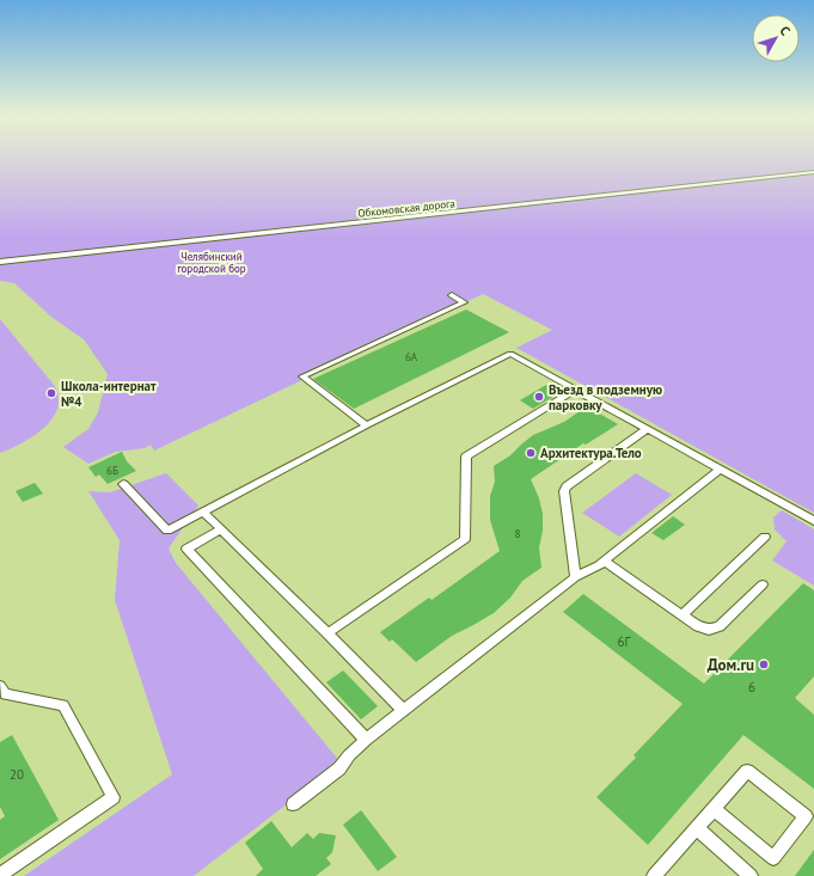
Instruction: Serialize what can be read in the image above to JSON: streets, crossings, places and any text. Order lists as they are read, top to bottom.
{
  "streets": {
    "lane": ["Обкомовская дорога"]
  },
  "parks": ["Челябинский городской бор"],
  "places": [
    "Школа-интернат №4",
    "Въезд в подземную парковку",
    "Архитектура.Тело",
    "Дом.ru"
  ],
  "house_numbers": [
    "6А",
    "6Б",
    "8",
    "6Г",
    "6",
    "20"
  ],
  "north": "top right"
}
